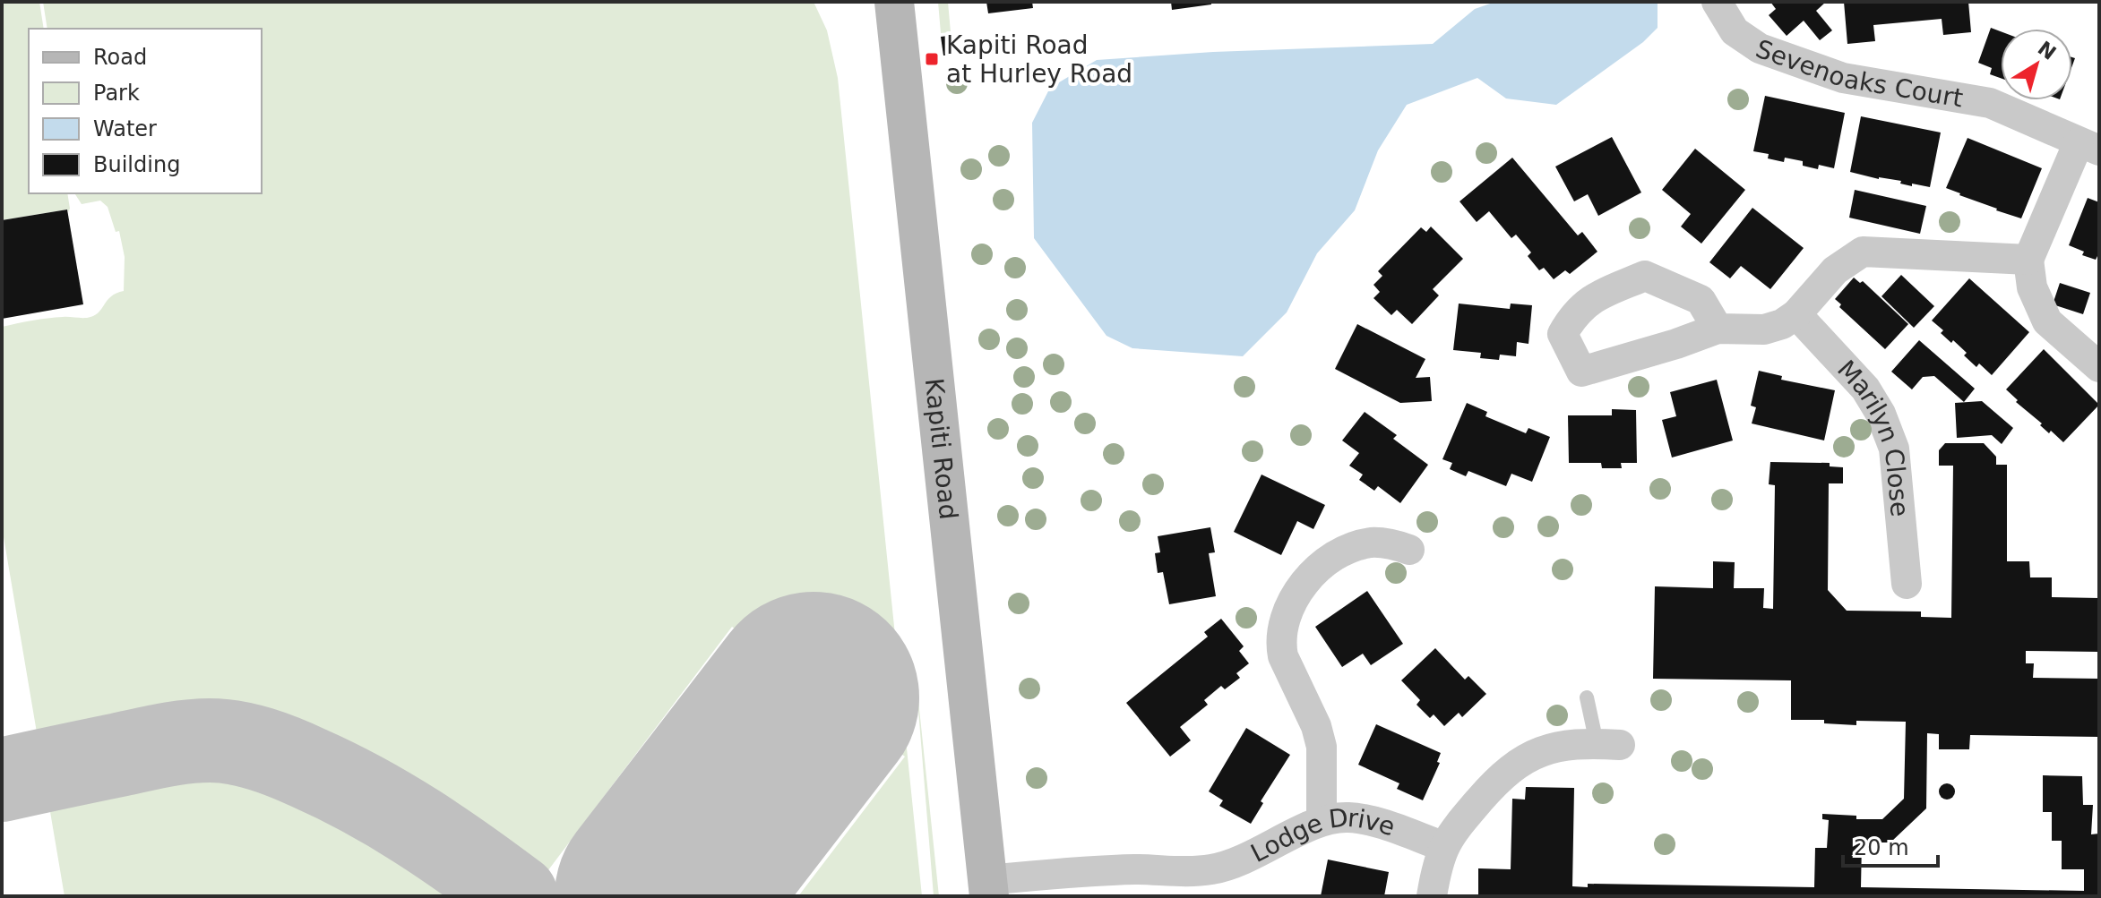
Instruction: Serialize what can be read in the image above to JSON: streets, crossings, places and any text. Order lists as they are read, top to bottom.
{
  "streets": {
    "main road": ["Kapiti Road"],
    "street": ["Sevenoaks Court", "Marilyn Close", "Lodge Drive"]
  },
  "crossings": [
    ["Kapiti Road", "Lodge Drive"]
  ],
  "places": {
    "transit": ["Kapiti Road at Hurley Road"]
  },
  "legend": [
    "Road",
    "Park",
    "Water",
    "Building"
  ],
  "scale_bar": "20 m",
  "north": "top right"
}
